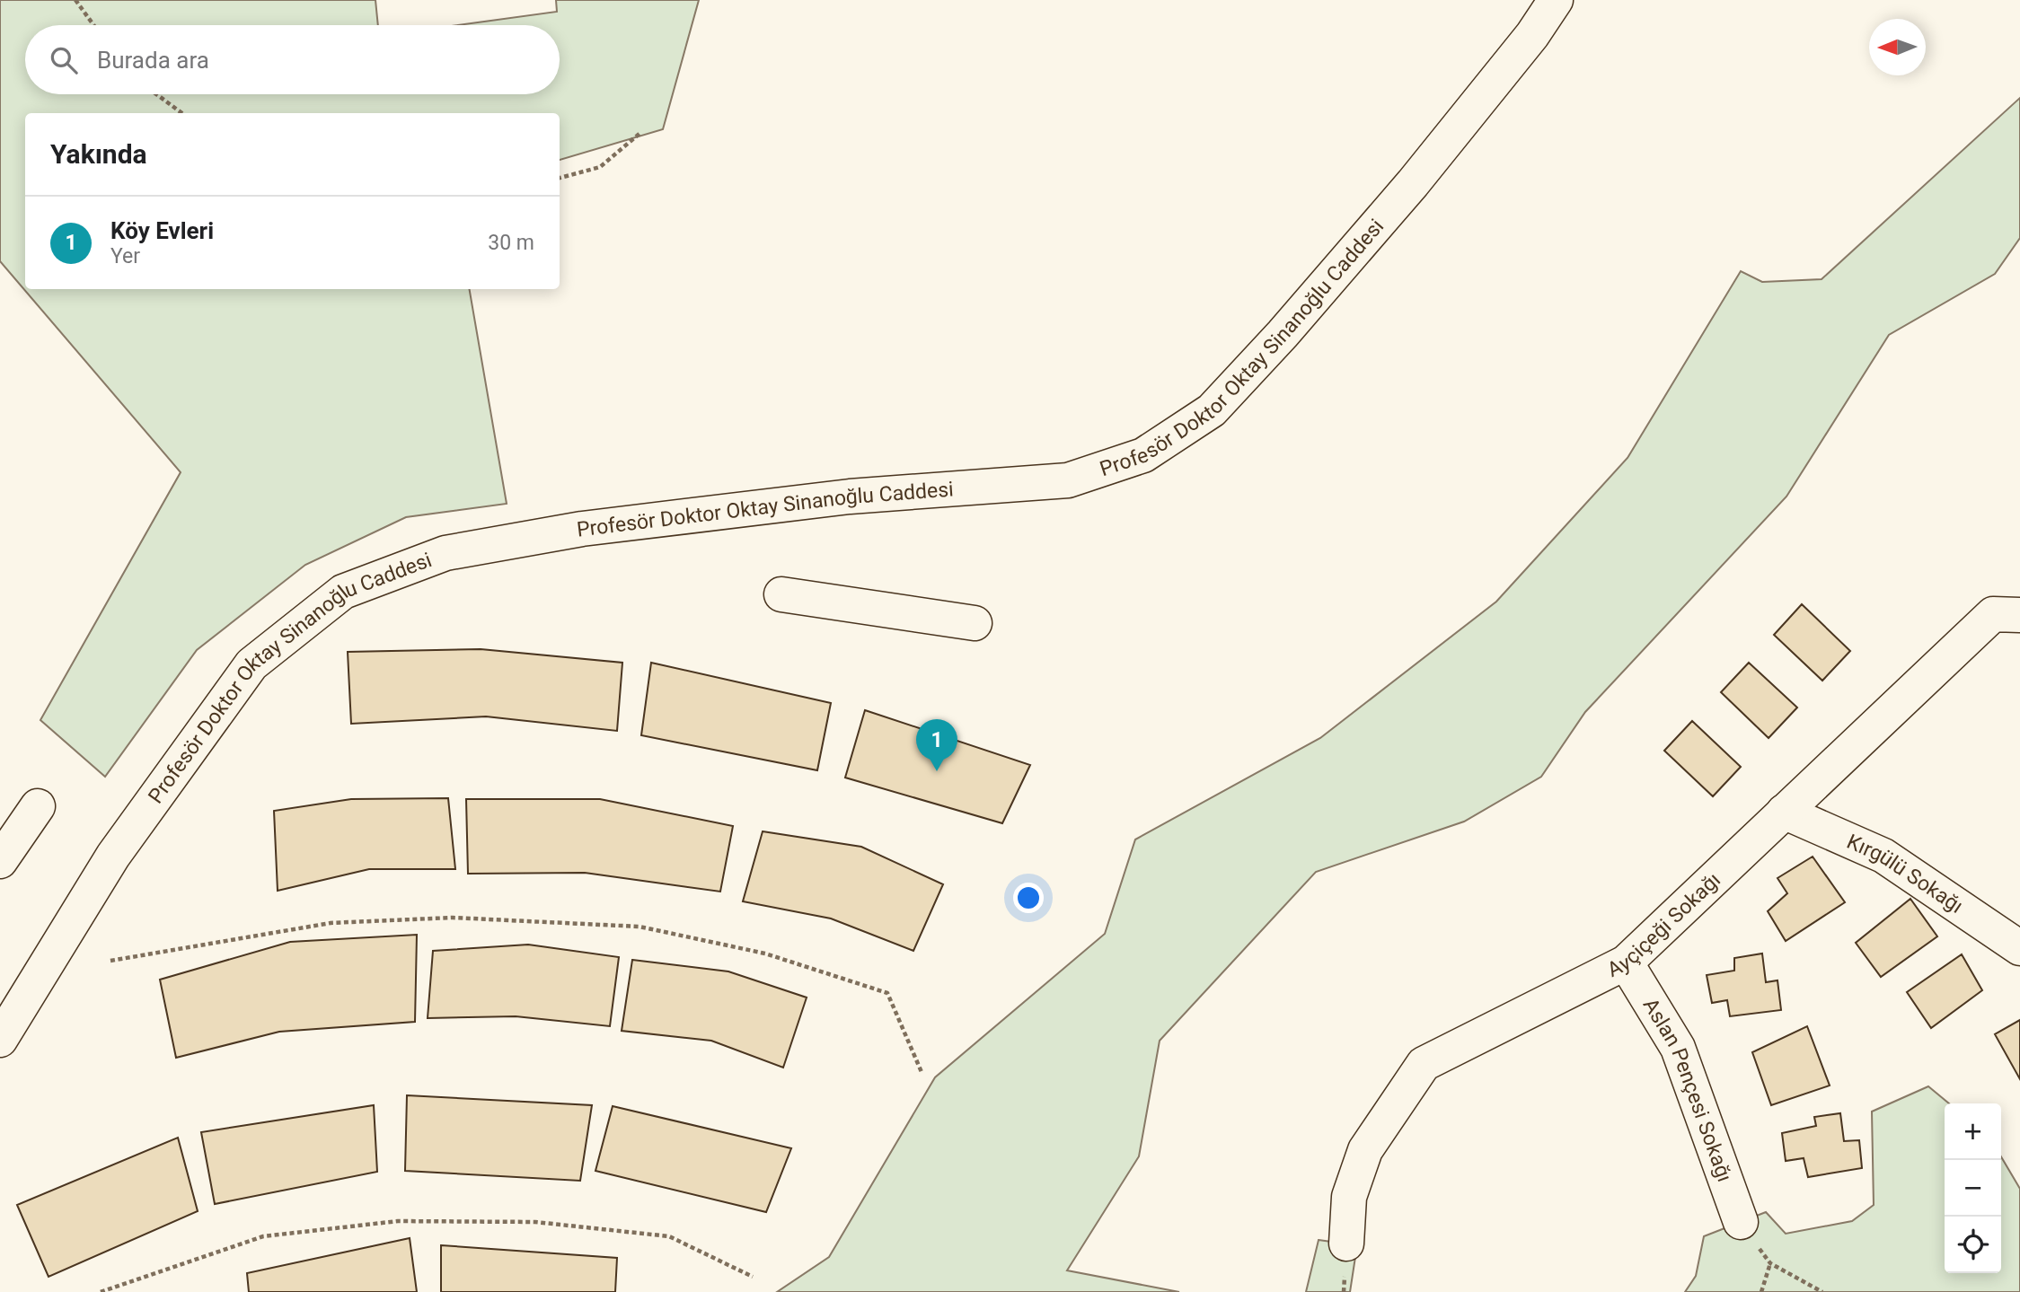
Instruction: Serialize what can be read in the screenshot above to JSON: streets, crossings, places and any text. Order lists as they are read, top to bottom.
{
  "streets": {
    "street": [
      "Profesör Doktor Oktay Sinanoğlu Caddesi",
      "Kırgülü Sokağı",
      "Ayçiçeği Sokağı",
      "Aslan Pençesi Sokağı"
    ]
  },
  "crossings": [
    ["Kırgülü Sokağı", "Ayçiçeği Sokağı"],
    ["Ayçiçeği Sokağı", "Aslan Pençesi Sokağı"]
  ],
  "north": "left",
  "page": {
    "search": "Burada ara",
    "heading": "Yakında",
    "list": [
      {
        "mark": "1",
        "name": "Köy Evleri",
        "note": "Yer",
        "value": "30 m"
      }
    ],
    "pins": "1",
    "map_buttons": ["+", "−"]
  }
}
